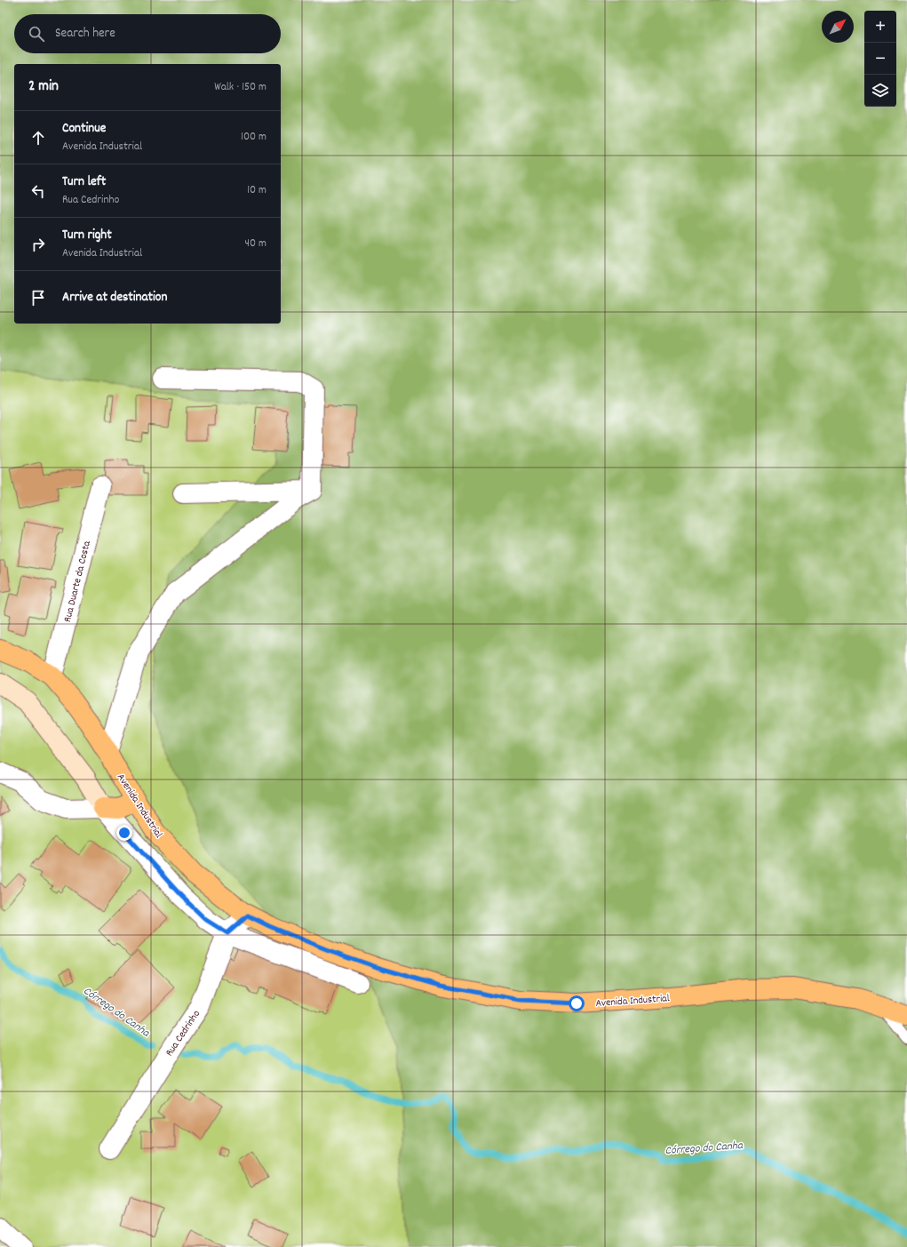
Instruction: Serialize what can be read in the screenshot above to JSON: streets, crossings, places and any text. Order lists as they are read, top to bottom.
{
  "streets": {
    "main road": ["Avenida Industrial"],
    "street": ["Rua Duarte da Costa", "Rua Cedrinho"]
  },
  "crossings": [
    ["Rua Duarte da Costa", "Avenida Industrial"],
    ["Avenida Industrial", "Rua Cedrinho"]
  ],
  "water": ["Córrego do Canha"],
  "north": "top right",
  "page": {
    "map_buttons": ["+", "−"],
    "search": "Search here",
    "heading": ["2 min", "Walk · 150 m"],
    "list": [
      ["Continue", "Avenida Industrial", "100 m"],
      ["Turn left", "Rua Cedrinho", "10 m"],
      ["Turn right", "Avenida Industrial", "40 m"],
      "Arrive at destination"
    ]
  }
}
